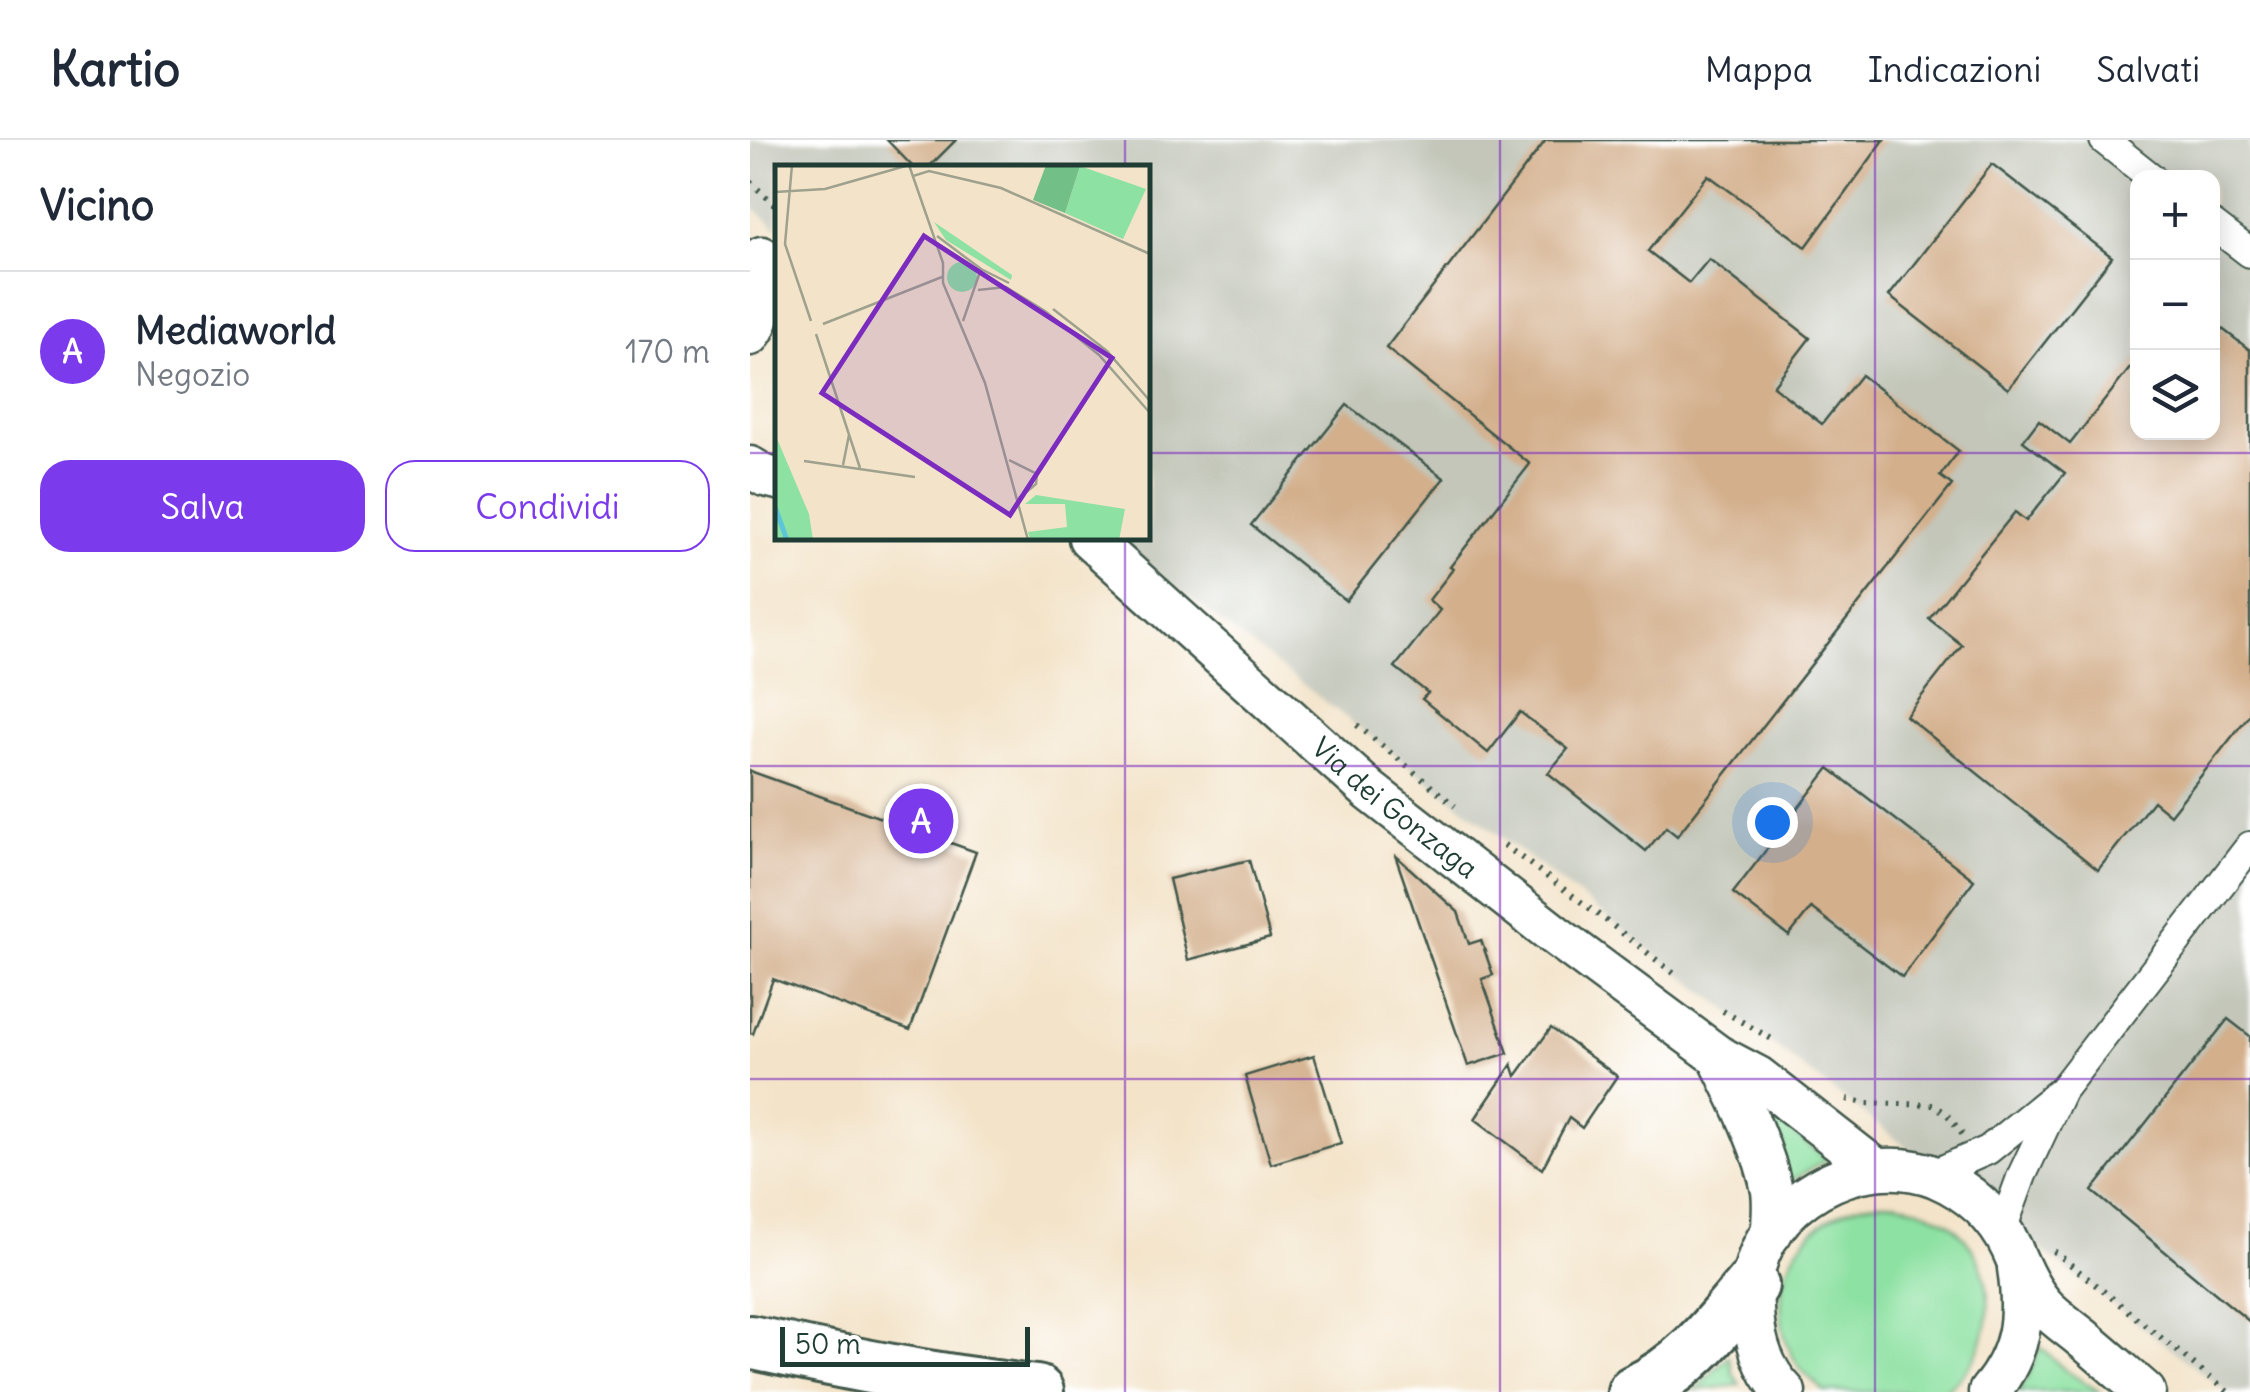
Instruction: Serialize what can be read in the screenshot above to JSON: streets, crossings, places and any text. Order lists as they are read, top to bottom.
{
  "streets": {
    "main road": ["Via dei Gonzaga"]
  },
  "scale_bar": "50 m",
  "page": {
    "header": "Kartio",
    "nav": ["Mappa", "Indicazioni", "Salvati"],
    "heading": "Vicino",
    "map_buttons": ["+", "−"],
    "list": [
      {
        "mark": "A",
        "name": "Mediaworld",
        "note": "Negozio",
        "value": "170 m"
      }
    ],
    "buttons": ["Salva", "Condividi"],
    "pins": "A",
    "scale": "50 m"
  }
}
